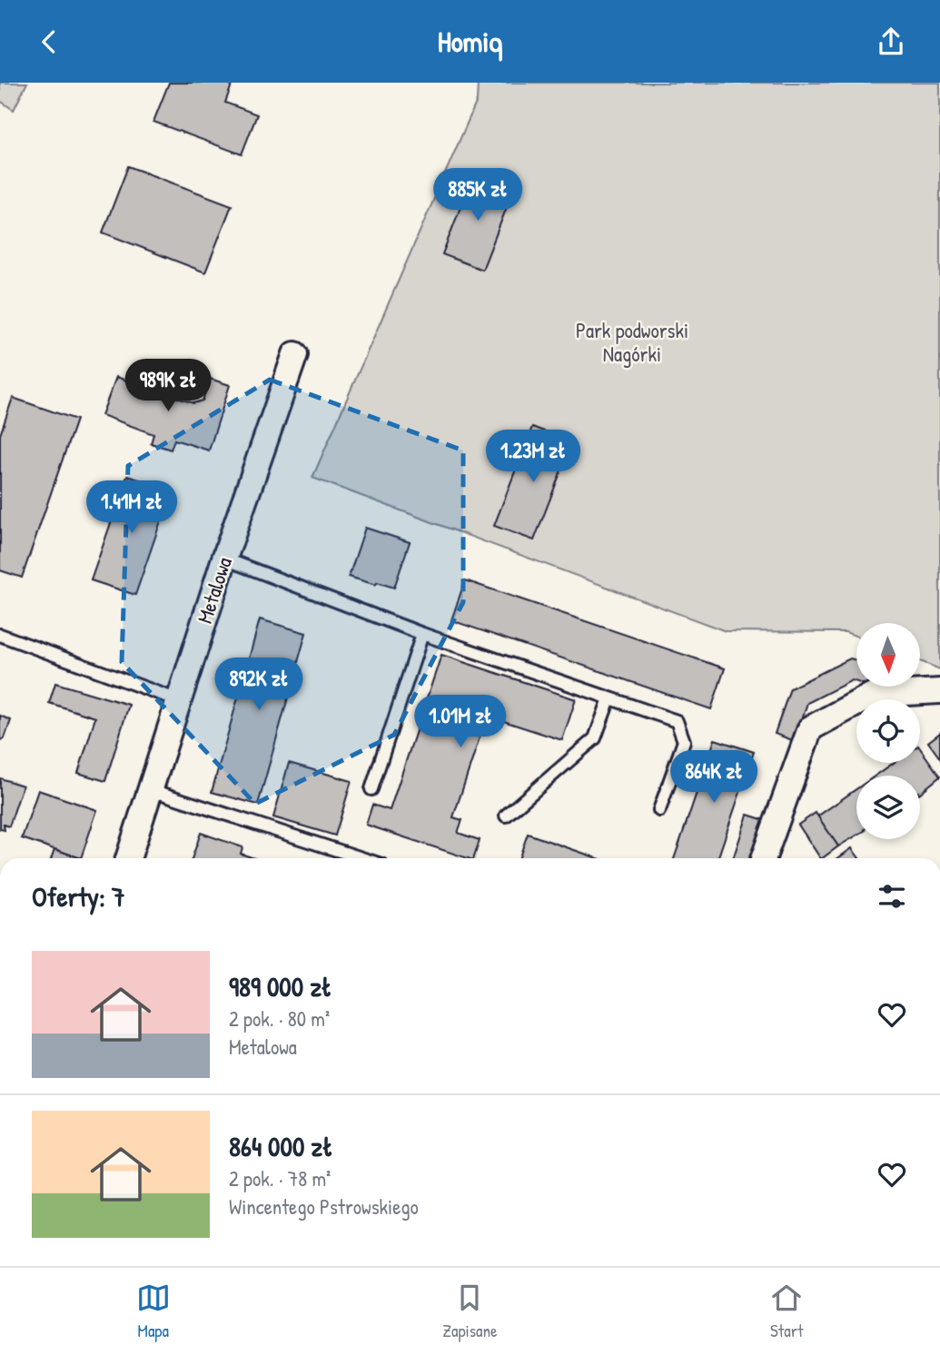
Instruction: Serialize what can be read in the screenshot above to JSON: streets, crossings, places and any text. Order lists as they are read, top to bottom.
{
  "streets": {
    "street": ["Metalowa"]
  },
  "parks": ["Park podworski Nagórki"],
  "north": "bottom",
  "page": {
    "header": "Homiq",
    "price": [
      "885K zł",
      "989K zł",
      "1.23M zł",
      "1.41M zł",
      "892K zł",
      "1.01M zł",
      "864K zł"
    ],
    "heading": "Oferty: 7",
    "list": [
      {
        "name": "989 000 zł",
        "note": "2 pok. · 80 m² · Metalowa"
      },
      {
        "name": "864 000 zł",
        "note": "2 pok. · 78 m² · Wincentego Pstrowskiego"
      }
    ],
    "tabs": ["Mapa", "Zapisane", "Start"]
  }
}
